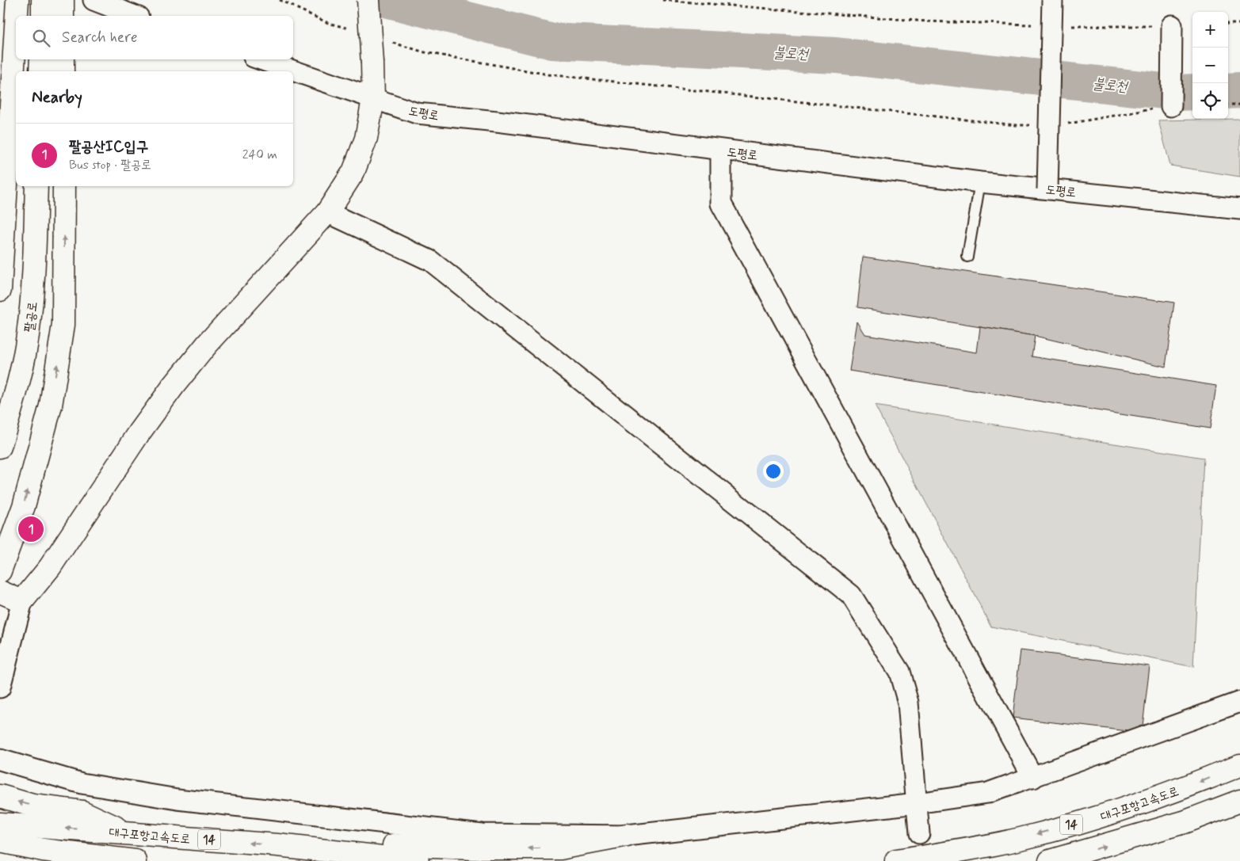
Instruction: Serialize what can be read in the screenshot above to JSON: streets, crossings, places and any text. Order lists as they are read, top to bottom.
{
  "streets": {
    "main road": ["팔공로", "대구포항고속도로", "14"],
    "street": ["도평로"]
  },
  "water": ["불로천"],
  "page": {
    "map_buttons": ["+", "−"],
    "search": "Search here",
    "heading": "Nearby",
    "list": [
      {
        "mark": "1",
        "name": "팔공산IC입구",
        "note": "Bus stop · 팔공로",
        "value": "240 m"
      }
    ],
    "pins": "1"
  }
}
